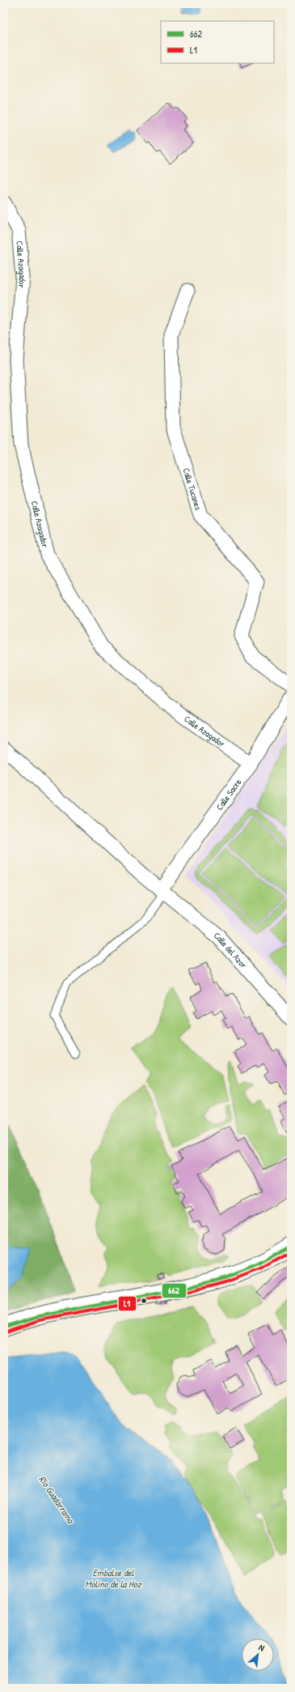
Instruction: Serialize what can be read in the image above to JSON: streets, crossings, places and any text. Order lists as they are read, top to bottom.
{
  "streets": {
    "street": [
      "Calle Azagador",
      "Calle Tucanes",
      "Calle Sacre",
      "Calle del Azor"
    ]
  },
  "crossings": [
    ["Calle Azagador", "Calle Sacre"],
    ["Calle Sacre", "Calle del Azor"]
  ],
  "water": ["Río Guadarrama", "Embalse del Molino de la Hoz"],
  "lines": ["transit line 662", "transit line L1"],
  "legend": ["662", "L1"],
  "north": "top right"
}
